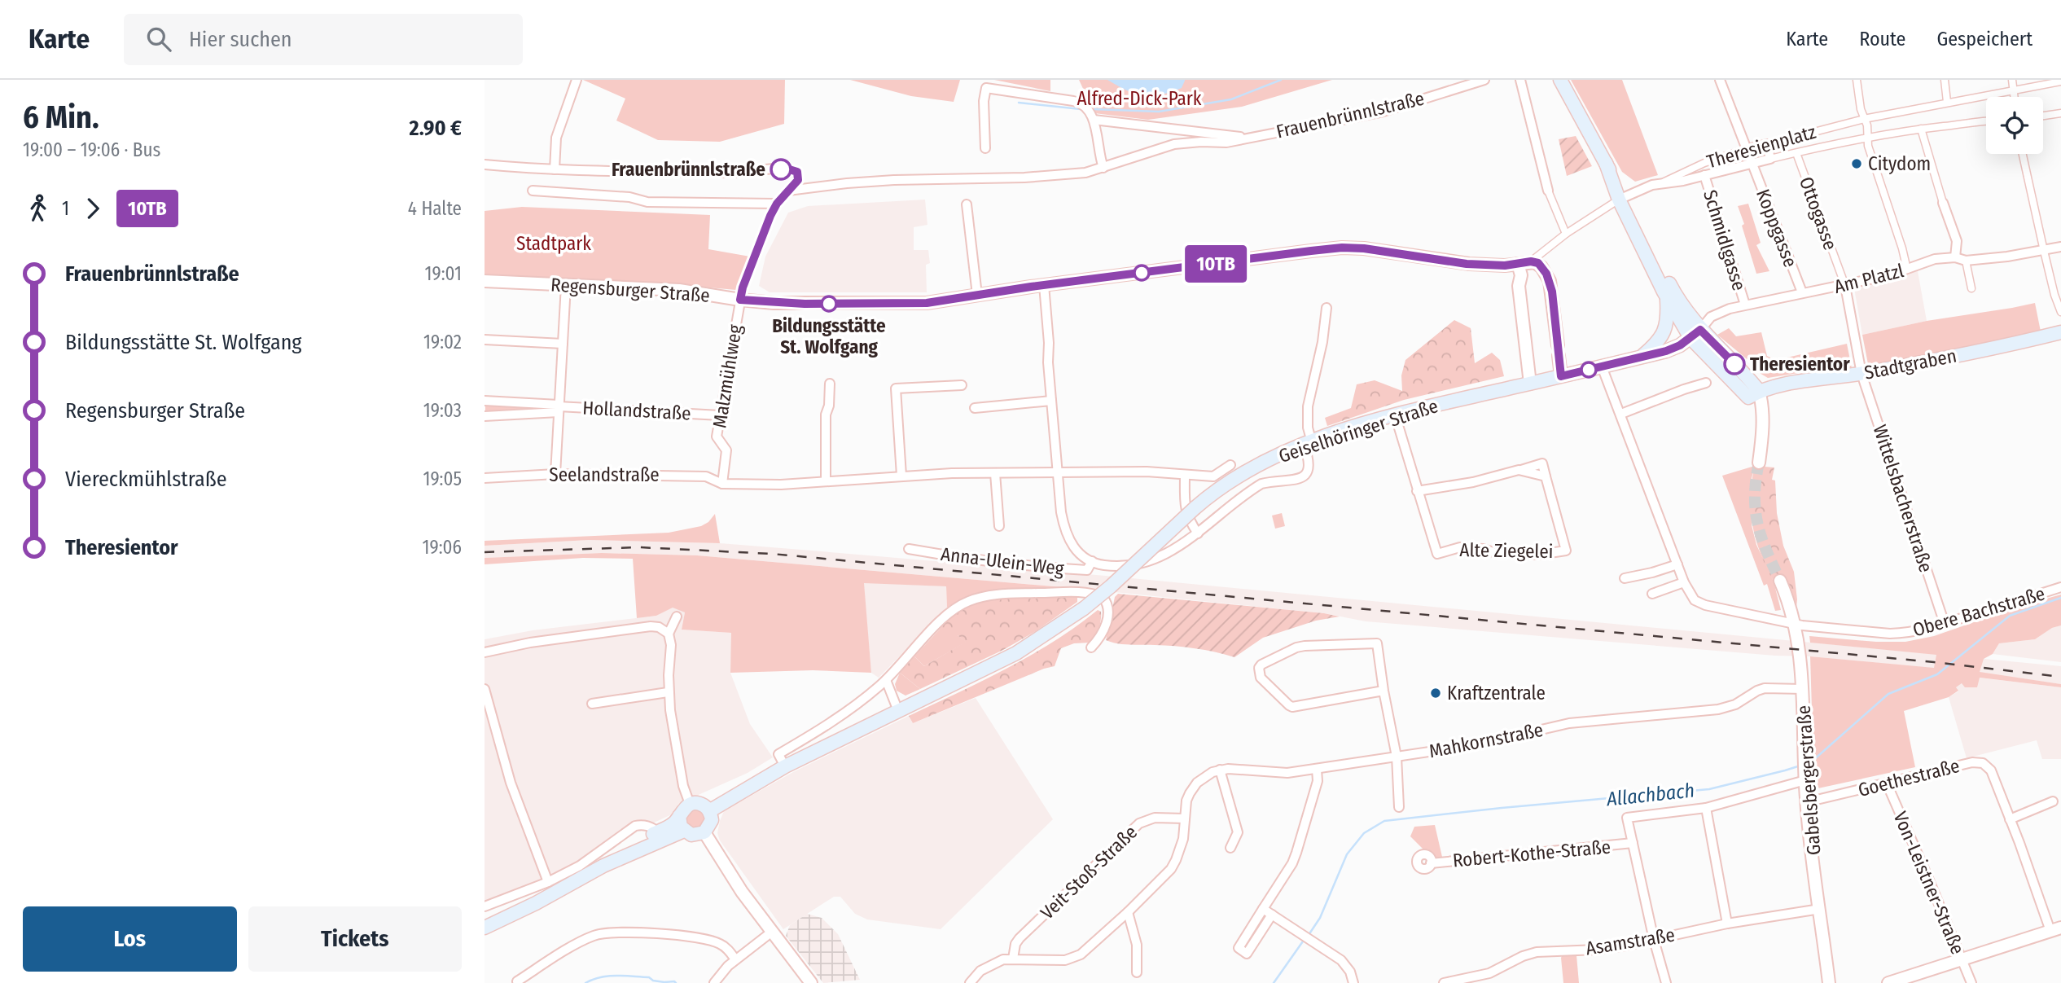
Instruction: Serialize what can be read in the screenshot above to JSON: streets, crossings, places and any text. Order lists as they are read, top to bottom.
{
  "streets": {
    "main road": ["Stadtgraben", "Geiselhöringer Straße"],
    "street": [
      "Frauenbrünnlstraße",
      "Theresienplatz",
      "Ottogasse",
      "Koppgasse",
      "Schmidlgasse",
      "Am Platzl",
      "Regensburger Straße",
      "Malzmühlweg",
      "Hollandstraße",
      "Seelandstraße",
      "Wittelsbacherstraße",
      "Alte Ziegelei",
      "Anna-Ulein-Weg",
      "Obere Bachstraße",
      "Mahkornstraße",
      "Goethestraße",
      "Gabelsbergerstraße",
      "Robert-Kothe-Straße",
      "Veit-Stoß-Straße",
      "Von-Leistner-Straße",
      "Asamstraße"
    ]
  },
  "crossings": [
    ["Theresienplatz", "Ottogasse"],
    ["Theresienplatz", "Koppgasse"],
    ["Theresienplatz", "Schmidlgasse"],
    ["Ottogasse", "Am Platzl"],
    ["Ottogasse", "Stadtgraben"],
    ["Ottogasse", "Wittelsbacherstraße"],
    ["Koppgasse", "Am Platzl"],
    ["Schmidlgasse", "Am Platzl"],
    ["Am Platzl", "Geiselhöringer Straße"],
    ["Regensburger Straße", "Malzmühlweg"],
    ["Stadtgraben", "Wittelsbacherstraße"],
    ["Malzmühlweg", "Hollandstraße"],
    ["Malzmühlweg", "Seelandstraße"],
    ["Hollandstraße", "Seelandstraße"],
    ["Geiselhöringer Straße", "Alte Ziegelei"],
    ["Wittelsbacherstraße", "Obere Bachstraße"],
    ["Obere Bachstraße", "Gabelsbergerstraße"],
    ["Mahkornstraße", "Gabelsbergerstraße"],
    ["Goethestraße", "Gabelsbergerstraße"],
    ["Goethestraße", "Von-Leistner-Straße"],
    ["Gabelsbergerstraße", "Asamstraße"]
  ],
  "water": ["Allachbach"],
  "parks": ["Alfred-Dick-Park", "Stadtpark"],
  "places": [
    "Citydom",
    "Frauenbrünnlstraße",
    "Bildungsstätte St. Wolfgang",
    "Theresientor",
    "Kraftzentrale"
  ],
  "lines": ["bus line 10TB"],
  "page": {
    "header": "Karte",
    "search": "Hier suchen",
    "nav": ["Karte", "Route", "Gespeichert"],
    "heading": ["6 Min.", "19:00 – 19:06 · Bus", "2.90 €"],
    "on_map": "10TB",
    "legs": ["1", "10TB", "4 Halte"],
    "list": [
      {
        "name": "Frauenbrünnlstraße",
        "value": "19:01"
      },
      {
        "name": "Bildungsstätte St. Wolfgang",
        "value": "19:02"
      },
      {
        "name": "Regensburger Straße",
        "value": "19:03"
      },
      {
        "name": "Viereckmühlstraße",
        "value": "19:05"
      },
      {
        "name": "Theresientor",
        "value": "19:06"
      }
    ],
    "buttons": ["Los", "Tickets"]
  }
}
